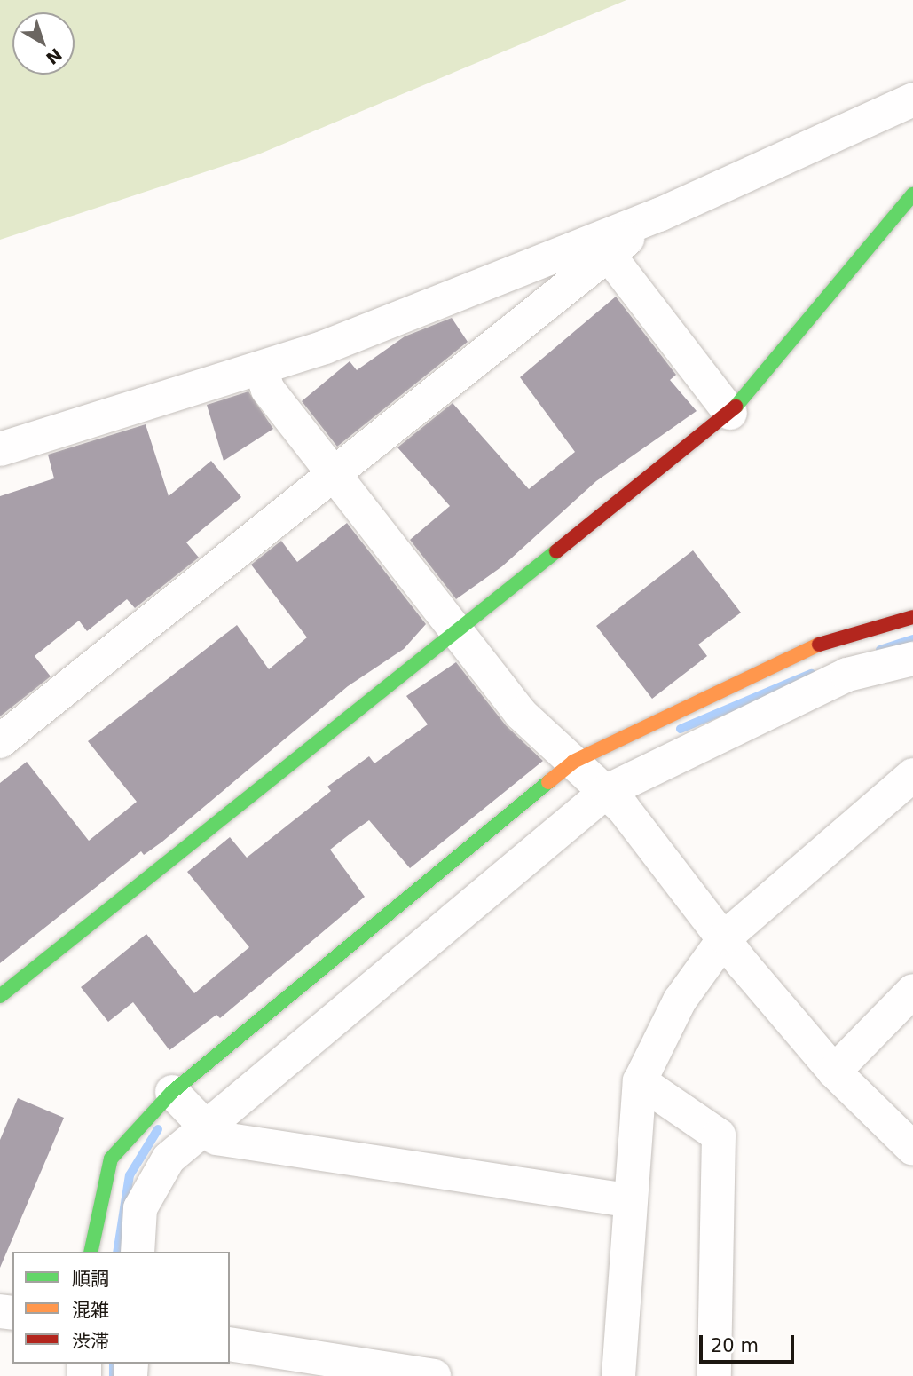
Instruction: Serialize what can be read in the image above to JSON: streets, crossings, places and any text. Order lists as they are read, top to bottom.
{
  "legend": ["順調", "混雑", "渋滞"],
  "scale_bar": "20 m",
  "north": "bottom right"
}
